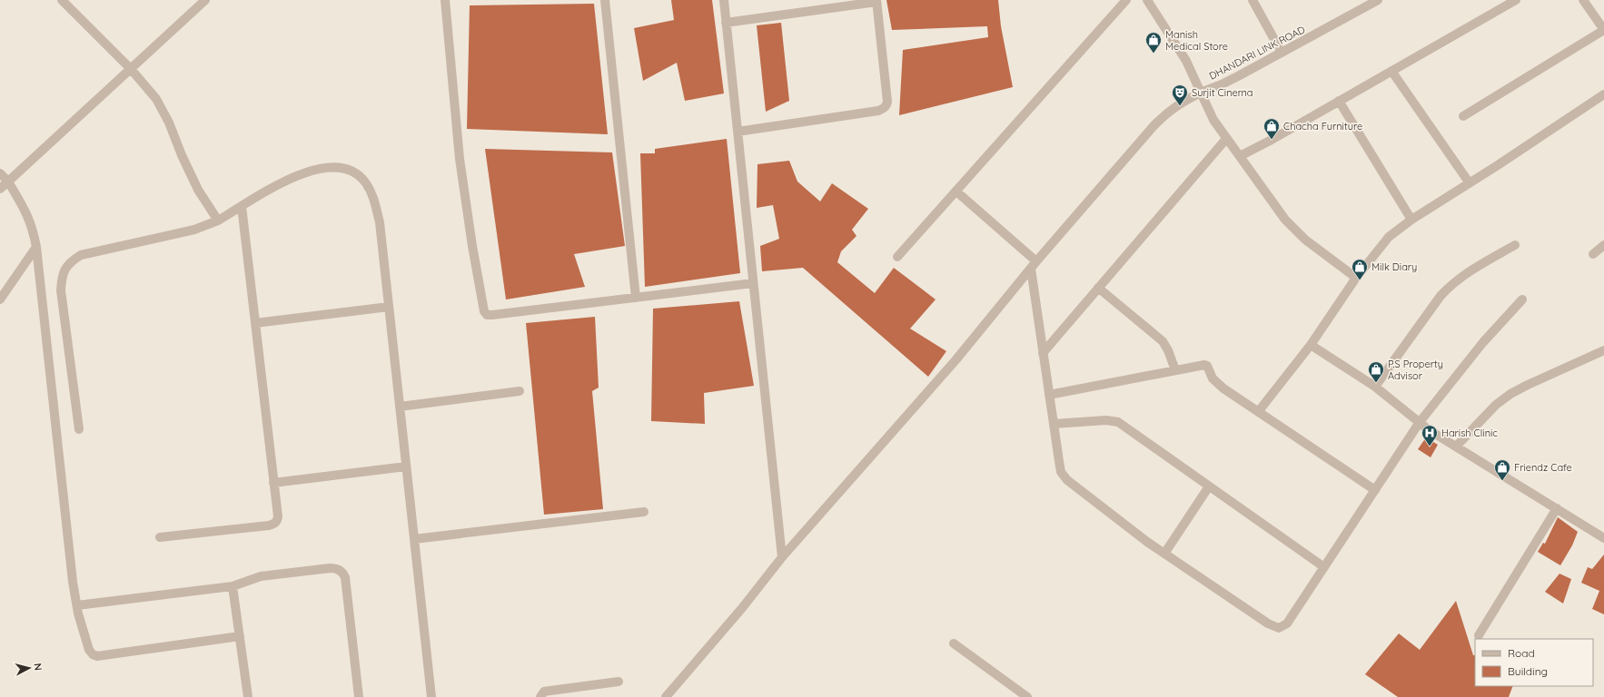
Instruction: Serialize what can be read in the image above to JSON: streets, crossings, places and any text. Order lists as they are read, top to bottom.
{
  "streets": {
    "street": ["DHANDARI LINK ROAD"]
  },
  "places": {
    "shop": [
      "Manish Medical Store",
      "Chacha Furniture",
      "Milk Diary",
      "P.S Property Advisor",
      "Friendz Cafe"
    ],
    "theatre": ["Surjit Cinema"],
    "hospital": ["Harish Clinic"]
  },
  "legend": ["Road", "Building"],
  "north": "right"
}
